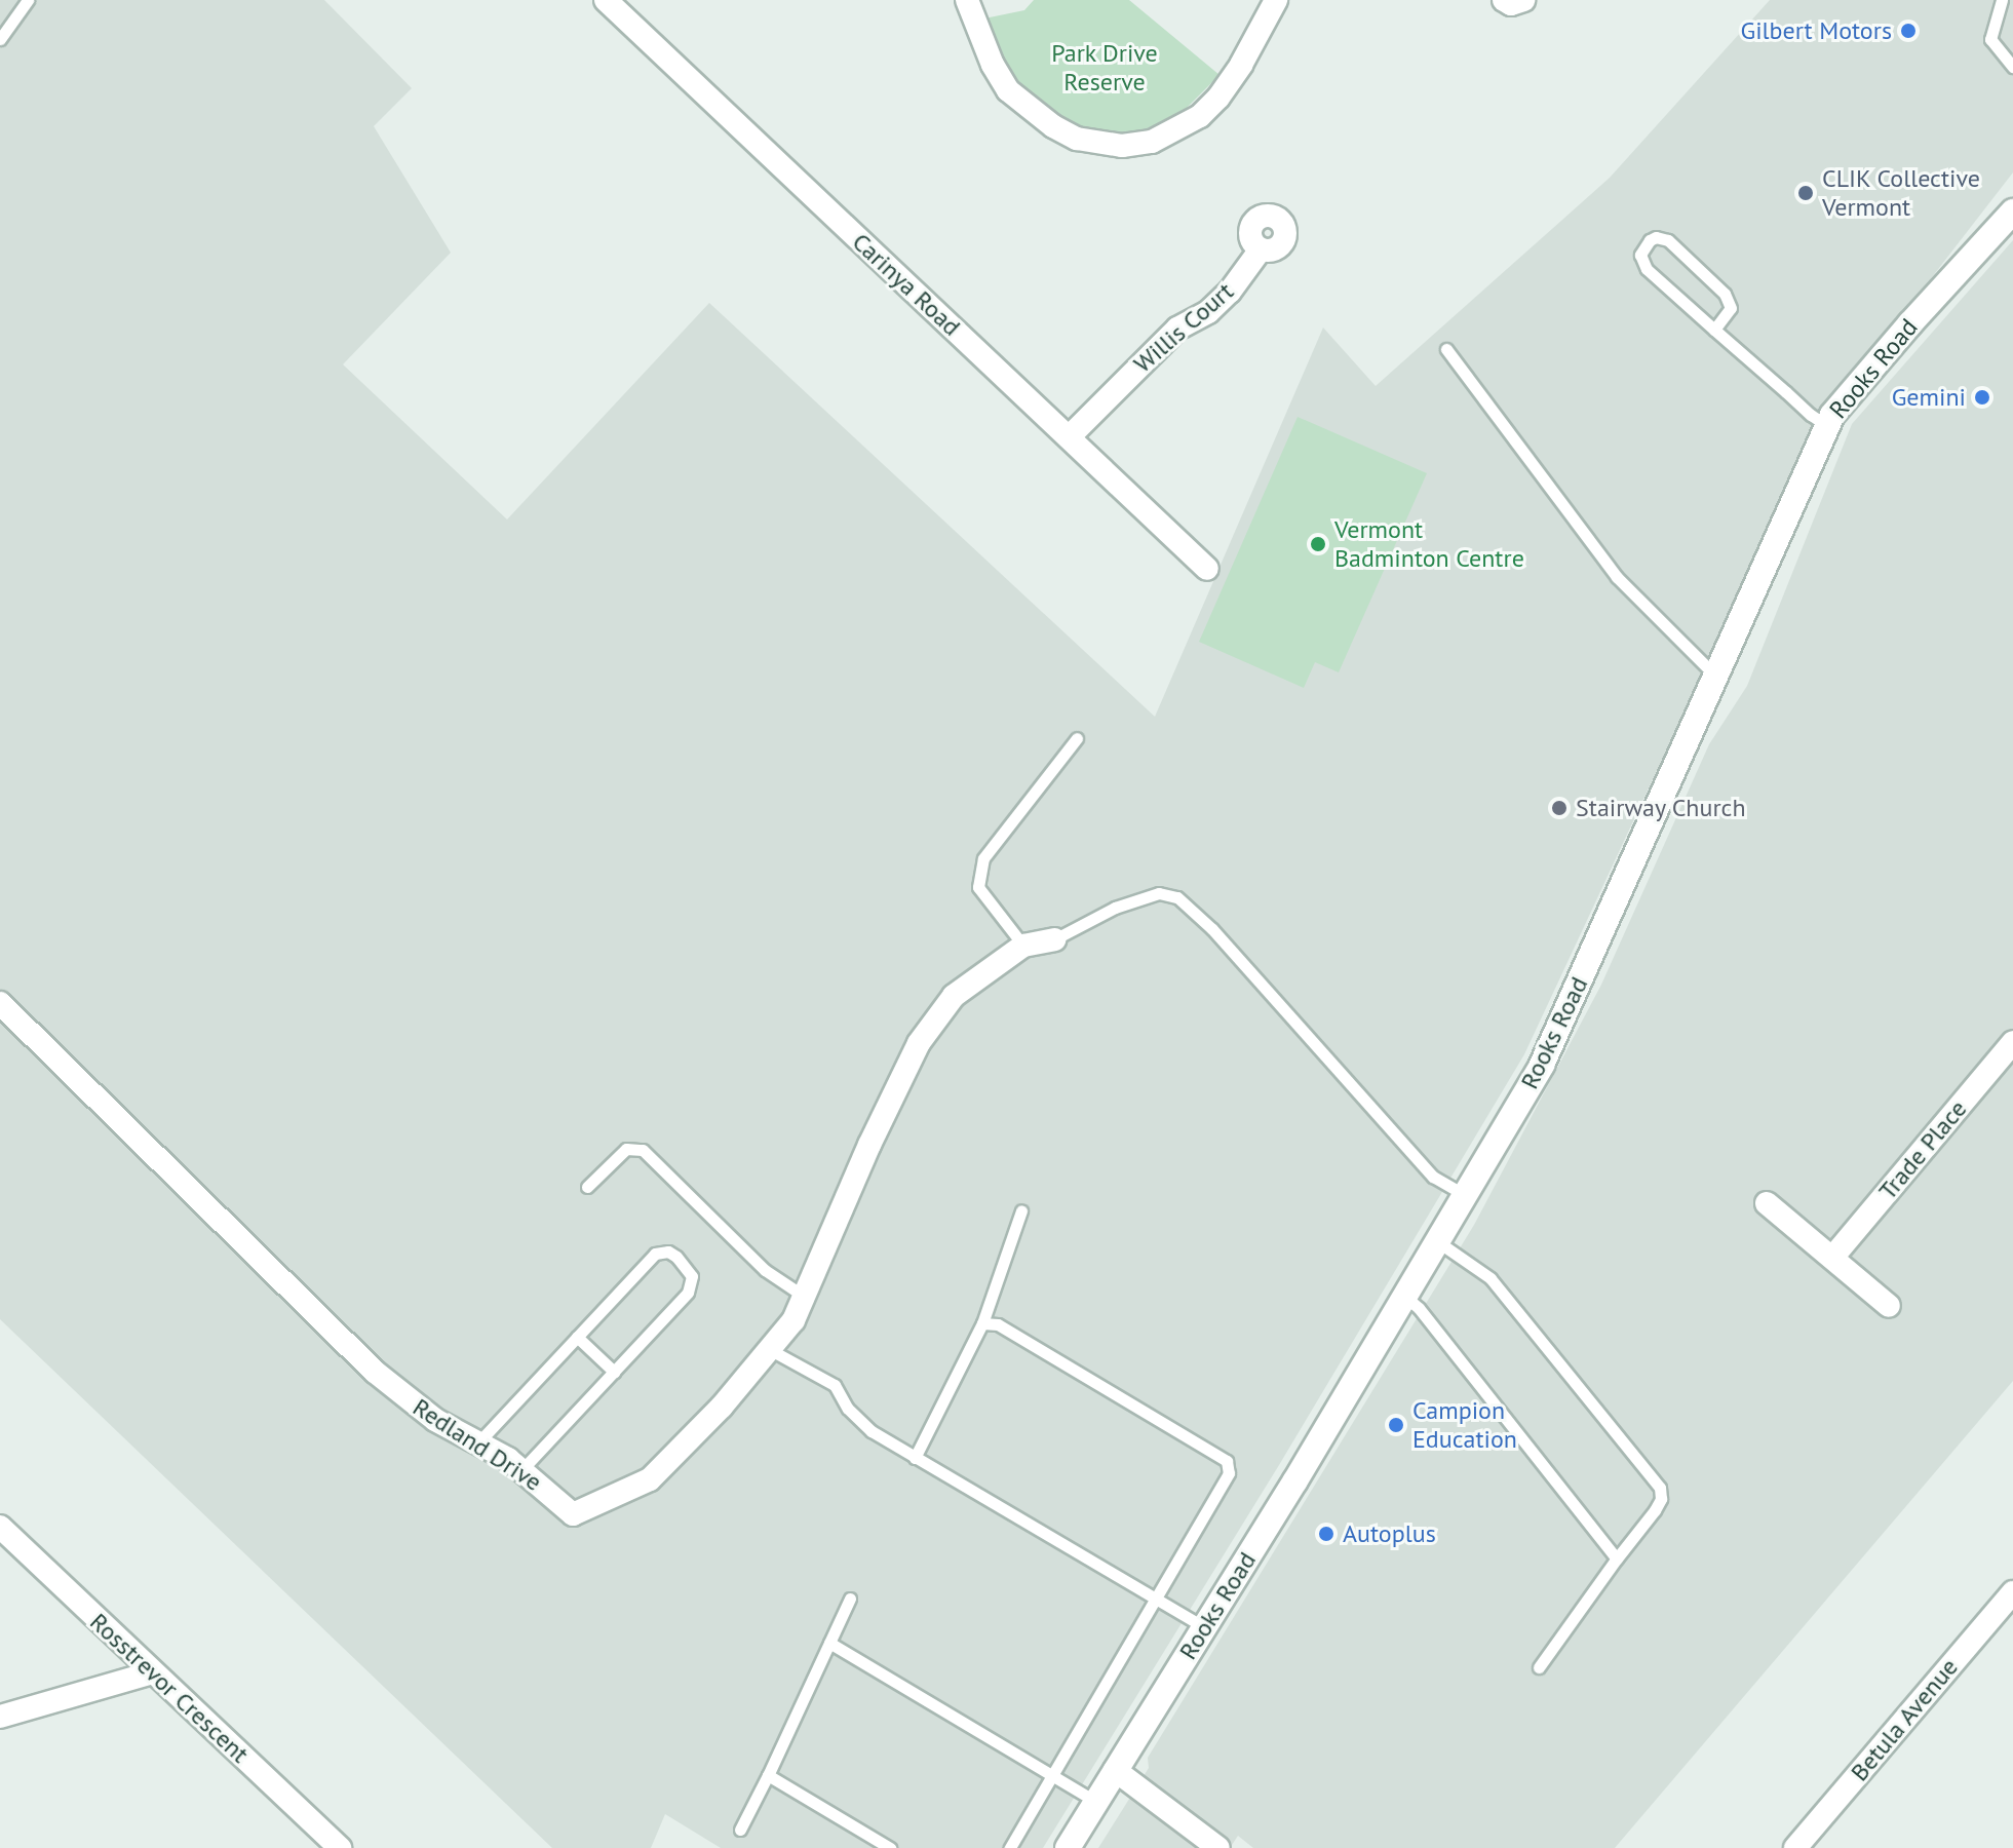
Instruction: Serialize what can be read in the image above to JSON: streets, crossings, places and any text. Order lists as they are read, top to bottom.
{
  "streets": {
    "street": [
      "Carinya Road",
      "Willis Court",
      "Rooks Road",
      "Trade Place",
      "Redland Drive",
      "Rosstrevor Crescent",
      "Betula Avenue"
    ]
  },
  "crossings": [
    ["Carinya Road", "Willis Court"]
  ],
  "parks": ["Park Drive Reserve"],
  "places": [
    "Gilbert Motors",
    "CLIK Collective Vermont",
    "Gemini",
    "Vermont Badminton Centre",
    "Stairway Church",
    "Campion Education",
    "Autoplus"
  ]
}
